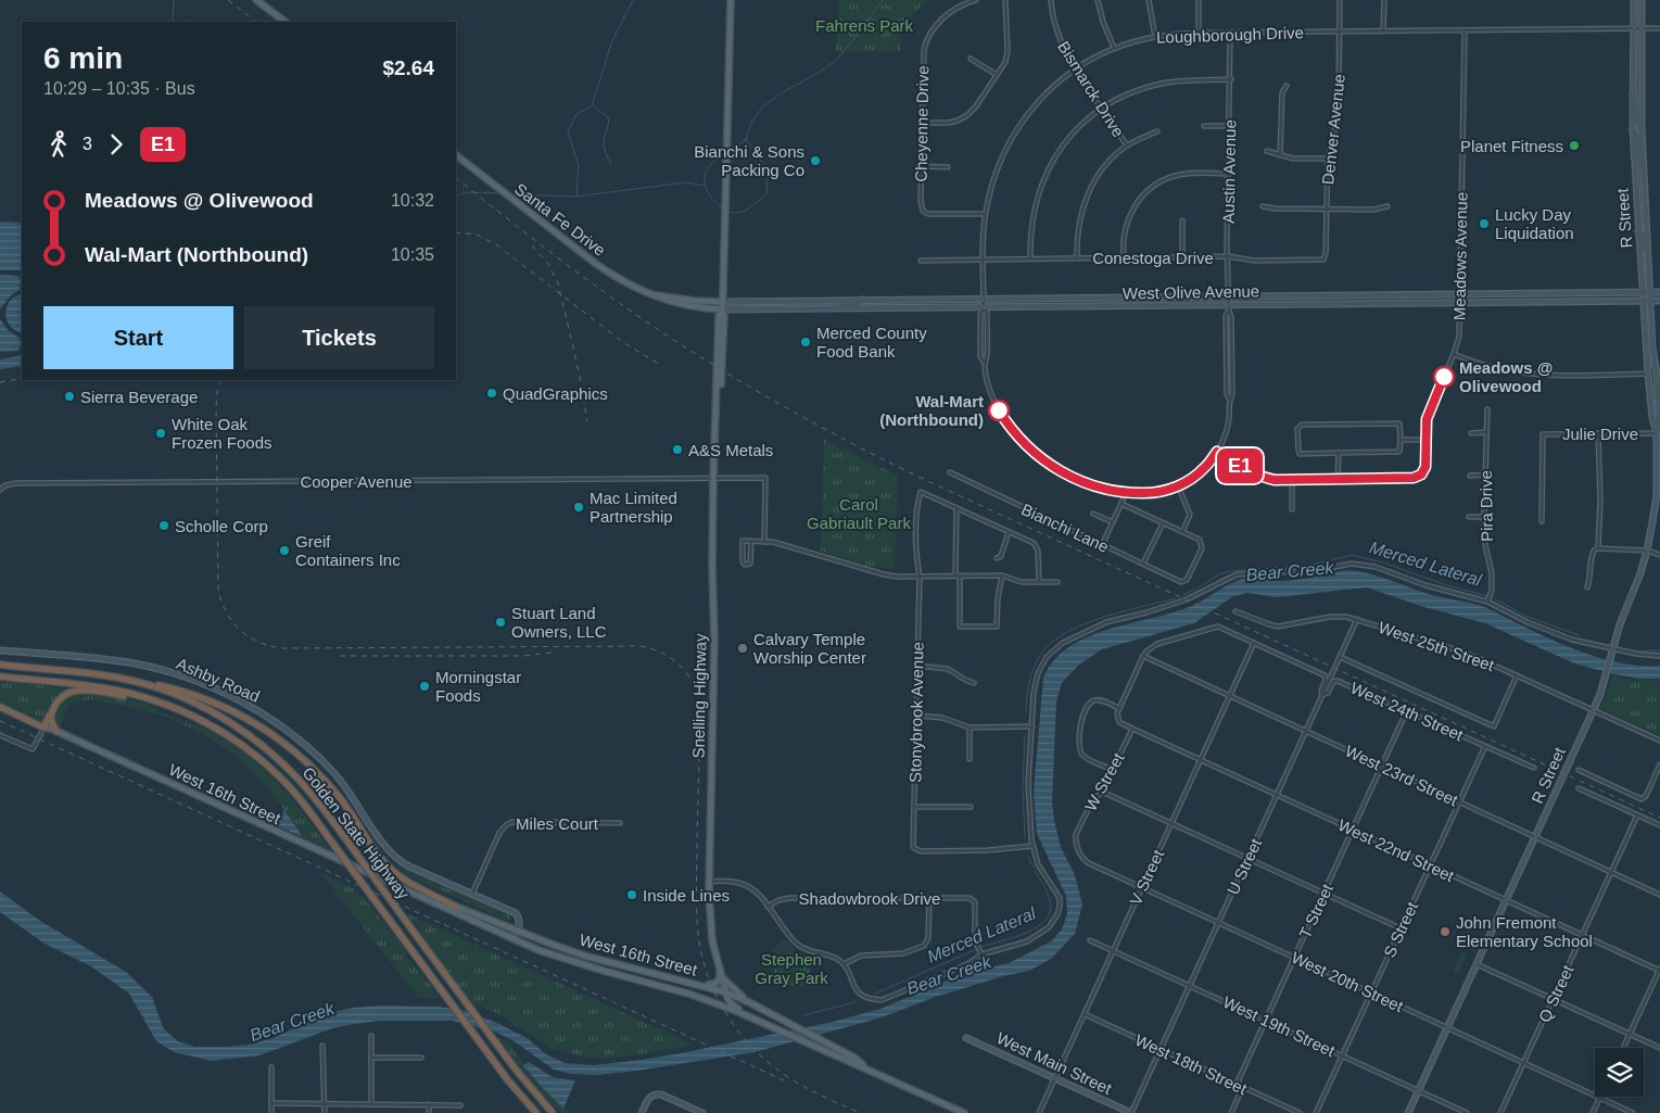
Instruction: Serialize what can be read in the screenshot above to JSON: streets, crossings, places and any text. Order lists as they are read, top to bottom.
{
  "streets": {
    "highway": ["Golden State Highway"],
    "main road": [
      "R Street",
      "Santa Fe Drive",
      "West Olive Avenue",
      "Ashby Road",
      "Snelling Highway",
      "West 16th Street",
      "West Main Street"
    ],
    "street": [
      "Loughborough Drive",
      "Bismarck Drive",
      "Cheyenne Drive",
      "Denver Avenue",
      "Austin Avenue",
      "Meadows Avenue",
      "Conestoga Drive",
      "Julie Drive",
      "Cooper Avenue",
      "Pira Drive",
      "Bianchi Lane",
      "West 25th Street",
      "West 24th Street",
      "Stonybrook Avenue",
      "West 23rd Street",
      "W Street",
      "Miles Court",
      "West 22nd Street",
      "U Street",
      "V Street",
      "Shadowbrook Drive",
      "T Street",
      "S Street",
      "West 20th Street",
      "Q Street",
      "West 19th Street",
      "West 18th Street"
    ]
  },
  "crossings": [
    ["Loughborough Drive", "Bismarck Drive"],
    ["Loughborough Drive", "Cheyenne Drive"],
    ["Loughborough Drive", "Denver Avenue"],
    ["Loughborough Drive", "Austin Avenue"],
    ["Loughborough Drive", "R Street"],
    ["Loughborough Drive", "Meadows Avenue"],
    ["Loughborough Drive", "Conestoga Drive"],
    ["Loughborough Drive", "West Olive Avenue"],
    ["Denver Avenue", "Conestoga Drive"],
    ["Austin Avenue", "Conestoga Drive"],
    ["Austin Avenue", "West Olive Avenue"],
    ["R Street", "West Olive Avenue"],
    ["R Street", "Julie Drive"],
    ["R Street", "West 25th Street"],
    ["R Street", "West 23rd Street"],
    ["R Street", "West 22nd Street"],
    ["R Street", "West 20th Street"],
    ["R Street", "West 19th Street"],
    ["Santa Fe Drive", "West Olive Avenue"],
    ["Santa Fe Drive", "Snelling Highway"],
    ["Meadows Avenue", "West Olive Avenue"],
    ["West Olive Avenue", "Snelling Highway"],
    ["Cooper Avenue", "Snelling Highway"],
    ["West 25th Street", "U Street"],
    ["Ashby Road", "West 16th Street"],
    ["Ashby Road", "Miles Court"],
    ["Snelling Highway", "West 16th Street"],
    ["West 24th Street", "U Street"],
    ["West 24th Street", "T Street"],
    ["West 24th Street", "S Street"],
    ["West 23rd Street", "U Street"],
    ["West 23rd Street", "V Street"],
    ["West 23rd Street", "T Street"],
    ["West 23rd Street", "S Street"],
    ["West 23rd Street", "Q Street"],
    ["W Street", "West 22nd Street"],
    ["W Street", "West 20th Street"],
    ["West 22nd Street", "U Street"],
    ["West 22nd Street", "V Street"],
    ["West 22nd Street", "T Street"],
    ["West 22nd Street", "S Street"],
    ["West 22nd Street", "Q Street"],
    ["U Street", "West 20th Street"],
    ["U Street", "West 19th Street"],
    ["U Street", "West Main Street"],
    ["U Street", "West 18th Street"],
    ["V Street", "West 20th Street"],
    ["V Street", "West 19th Street"],
    ["V Street", "West Main Street"],
    ["V Street", "West 18th Street"],
    ["T Street", "West 20th Street"],
    ["T Street", "West 19th Street"],
    ["T Street", "West 18th Street"],
    ["S Street", "West 20th Street"],
    ["S Street", "West 19th Street"],
    ["West 20th Street", "Q Street"]
  ],
  "water": ["Merced Lateral", "Bear Creek"],
  "parks": ["Fahrens Park", "Carol Gabriault Park", "Stephen Gray Park"],
  "places": [
    "Planet Fitness",
    "Bianchi & Sons Packing Co",
    "Lucky Day Liquidation",
    "Merced County Food Bank",
    "Meadows @ Olivewood",
    "QuadGraphics",
    "Sierra Beverage",
    "Wal-Mart (Northbound)",
    "White Oak Frozen Foods",
    "A&S Metals",
    "Mac Limited Partnership",
    "Scholle Corp",
    "Greif Containers Inc",
    "Stuart Land Owners, LLC",
    "Calvary Temple Worship Center",
    "Morningstar Foods",
    "Inside Lines",
    "John Fremont Elementary School"
  ],
  "lines": ["bus line E1"],
  "page": {
    "on_map": "E1",
    "heading": ["6 min", "10:29 – 10:35 · Bus", "$2.64"],
    "legs": ["3", "E1"],
    "list": [
      {
        "name": "Meadows @ Olivewood",
        "value": "10:32"
      },
      {
        "name": "Wal-Mart (Northbound)",
        "value": "10:35"
      }
    ],
    "buttons": ["Start", "Tickets"]
  }
}
